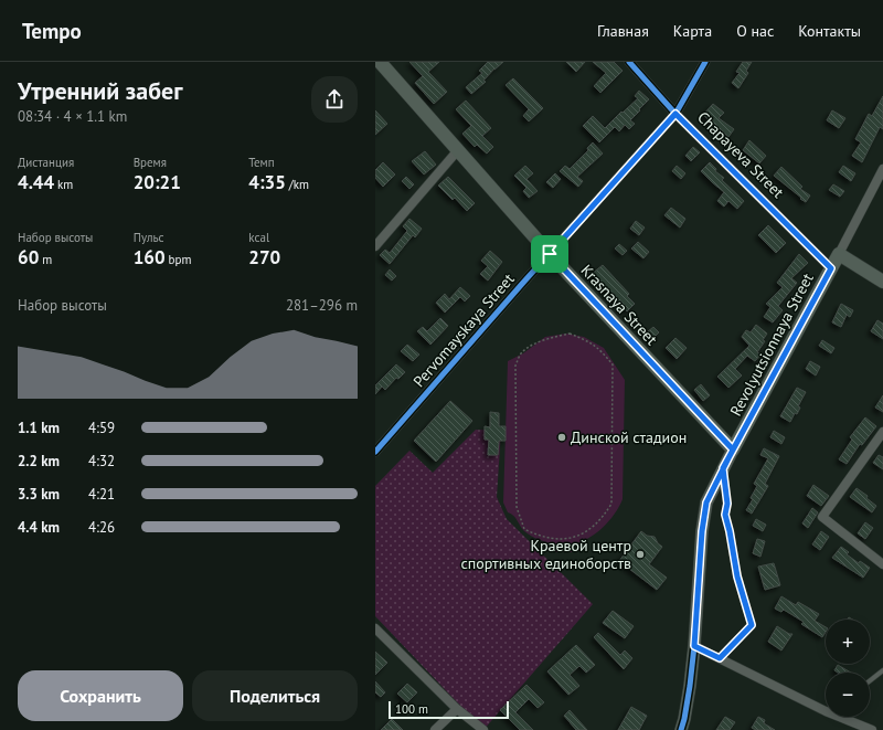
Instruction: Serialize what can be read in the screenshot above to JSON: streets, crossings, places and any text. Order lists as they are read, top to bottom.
{
  "streets": {
    "main road": ["Krasnaya Street", "Revolyutsionnaya Street"],
    "street": ["Chapayeva Street", "Pervomayskaya Street"]
  },
  "crossings": [
    ["Chapayeva Street", "Pervomayskaya Street"],
    ["Chapayeva Street", "Revolyutsionnaya Street"],
    ["Krasnaya Street", "Pervomayskaya Street"],
    ["Krasnaya Street", "Revolyutsionnaya Street"]
  ],
  "places": ["Динской стадион", "Краевой центр спортивных единоборств"],
  "scale_bar": "100 m",
  "page": {
    "header": "Tempo",
    "nav": [
      "Главная",
      "Карта",
      "О нас",
      "Контакты"
    ],
    "heading": ["Утренний забег", "08:34 · 4 × 1.1 km"],
    "stats": [
      ["Дистанция", "4.44 km"],
      ["Время", "20:21"],
      ["Темп", "4:35 /km"],
      ["Набор высоты", "60 m"],
      ["Пульс", "160 bpm"],
      ["kcal", "270"]
    ],
    "chart": ["Набор высоты", "281–296 m"],
    "list": [
      {
        "name": "1.1 km",
        "note": "4:59"
      },
      {
        "name": "2.2 km",
        "note": "4:32"
      },
      {
        "name": "3.3 km",
        "note": "4:21"
      },
      {
        "name": "4.4 km",
        "note": "4:26"
      }
    ],
    "map_buttons": ["+", "−"],
    "buttons": ["Сохранить", "Поделиться"],
    "scale": "100 m"
  }
}
